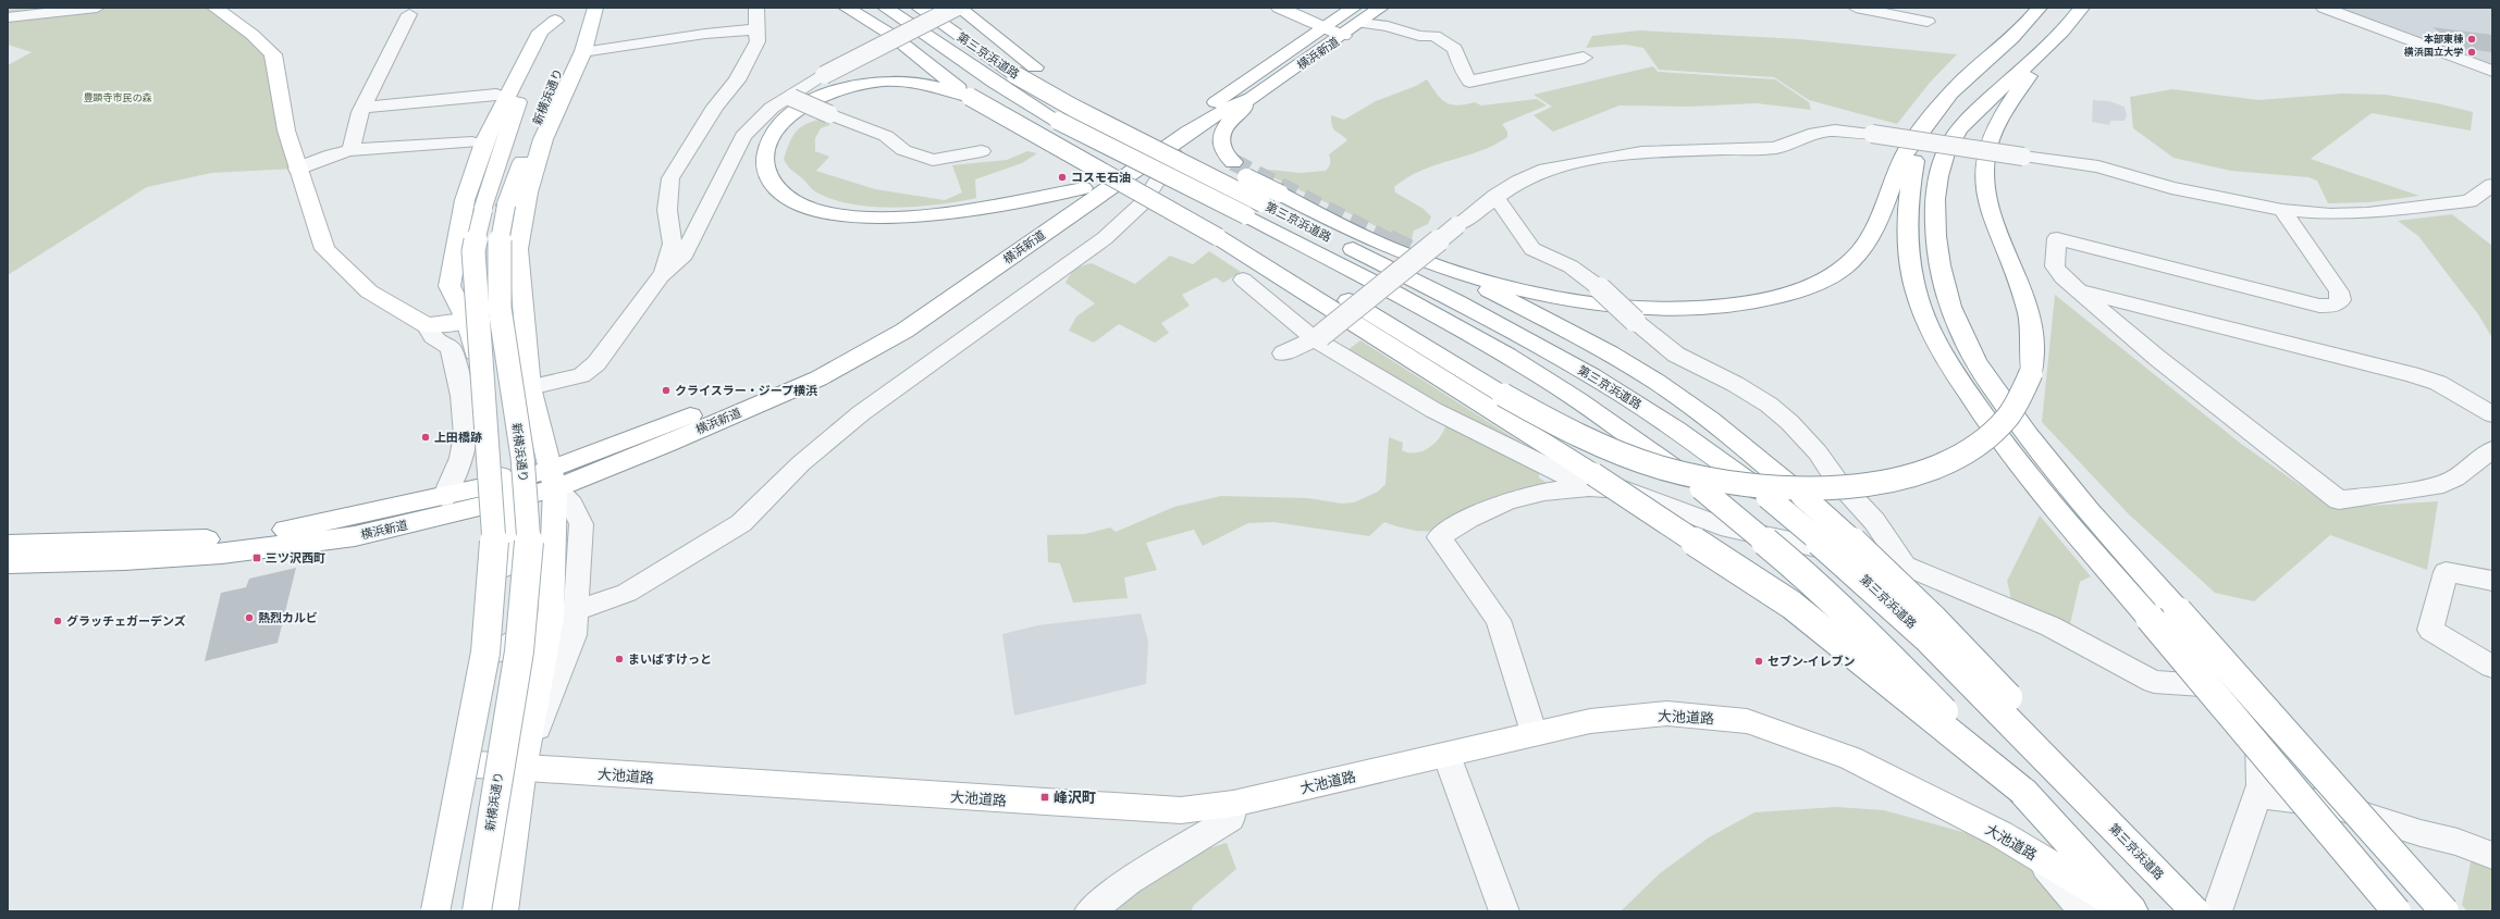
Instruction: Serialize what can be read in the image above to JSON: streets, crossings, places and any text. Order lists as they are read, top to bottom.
{
  "streets": {
    "main road": [
      "横浜新道",
      "第三京浜道路",
      "新横浜通り",
      "大池道路"
    ]
  },
  "parks": ["豊顕寺市民の森"],
  "places": {
    "other": [
      "本部東棟",
      "横浜国立大学",
      "コスモ石油",
      "クライスラー・ジープ横浜",
      "上田橋跡",
      "熱烈カルビ",
      "グラッチェガーデンズ",
      "まいばすけっと",
      "セブン-イレブン"
    ],
    "transit": ["三ツ沢西町", "峰沢町"]
  }
}
